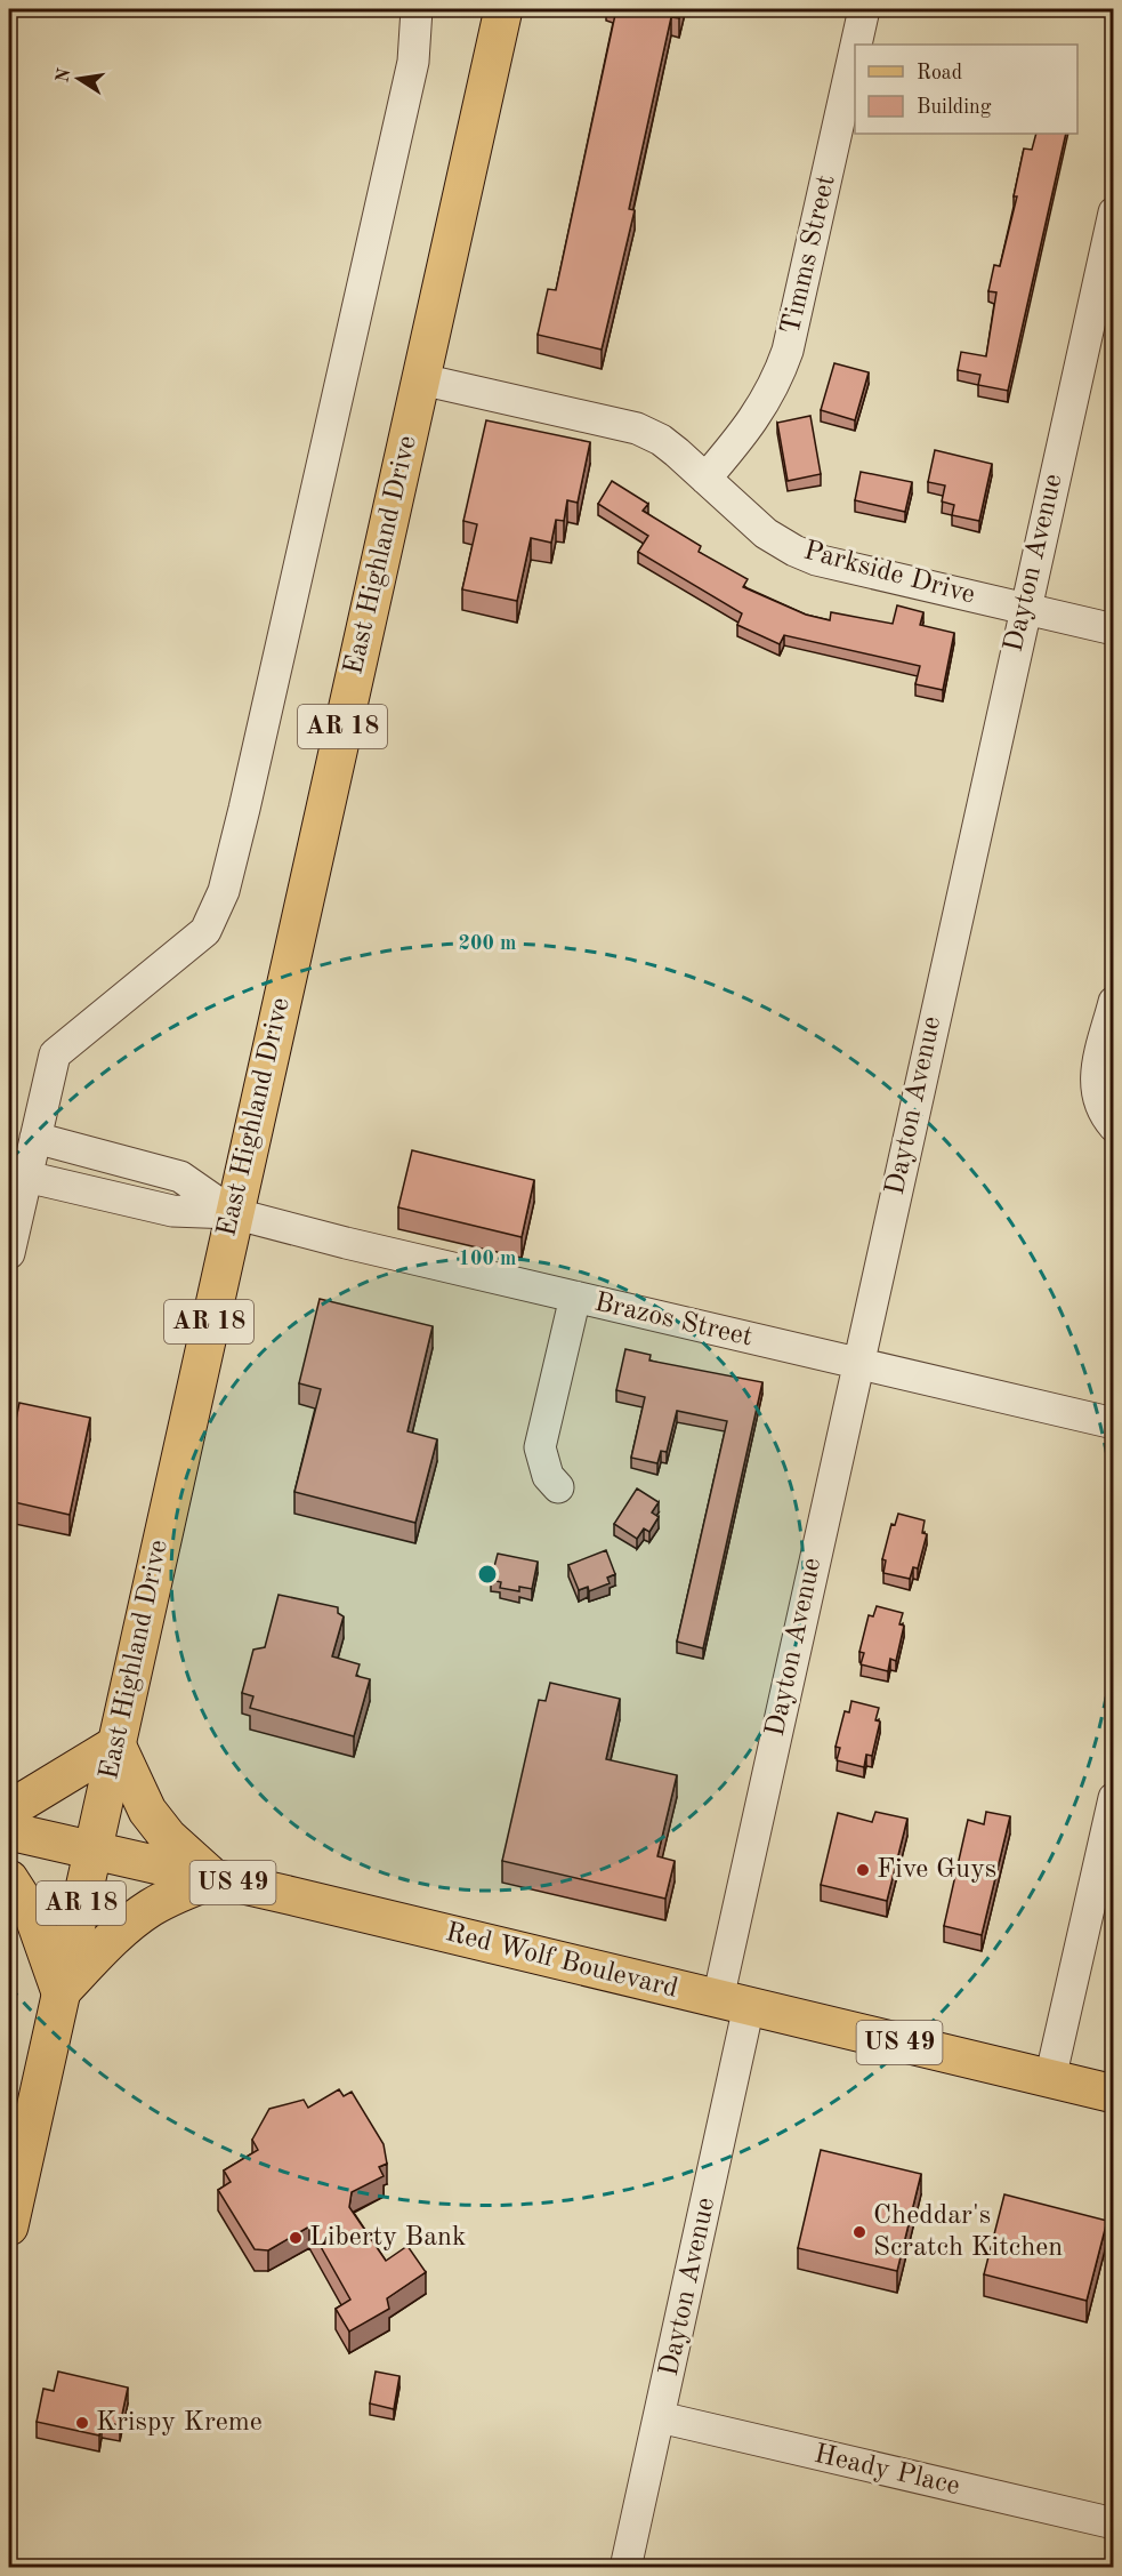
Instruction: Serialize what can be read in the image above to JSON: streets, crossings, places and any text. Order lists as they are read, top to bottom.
{
  "streets": {
    "main road": [
      "East Highland Drive",
      "AR 18",
      "US 49",
      "Red Wolf Boulevard"
    ],
    "street": [
      "Timms Street",
      "Dayton Avenue",
      "Parkside Drive",
      "Brazos Street",
      "Heady Place"
    ]
  },
  "crossings": [
    ["Timms Street", "Parkside Drive"],
    ["East Highland Drive", "Parkside Drive"],
    ["East Highland Drive", "Brazos Street"],
    ["East Highland Drive", "Red Wolf Boulevard"],
    ["Dayton Avenue", "Parkside Drive"],
    ["Dayton Avenue", "Brazos Street"],
    ["Dayton Avenue", "Red Wolf Boulevard"],
    ["Dayton Avenue", "Heady Place"]
  ],
  "places": [
    "Five Guys",
    "Cheddar's Scratch Kitchen",
    "Liberty Bank",
    "Krispy Kreme"
  ],
  "legend": ["Road", "Building"],
  "north": "left",
  "rings": ["200 m", "100 m"]
}
